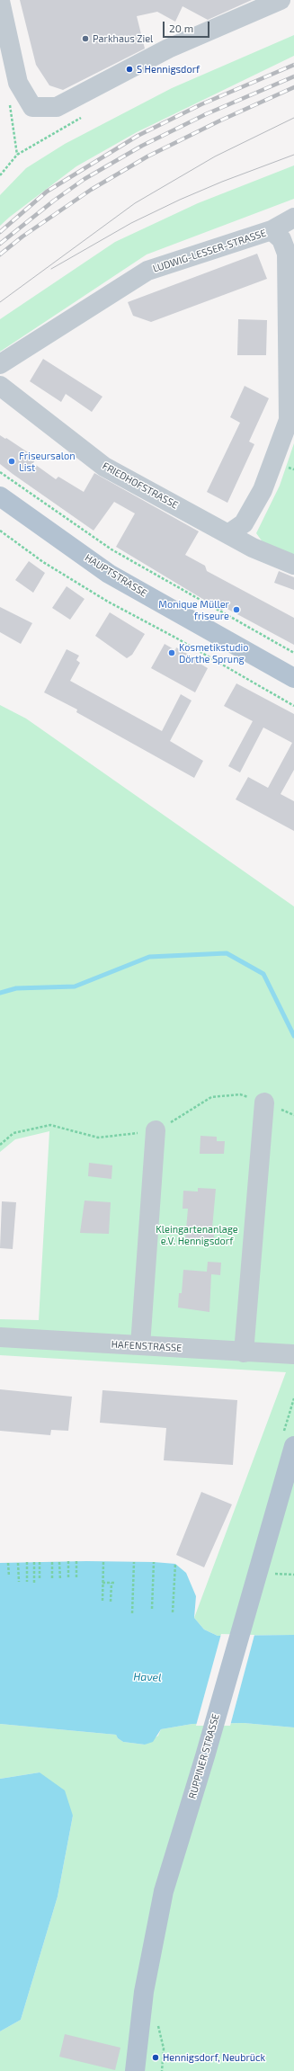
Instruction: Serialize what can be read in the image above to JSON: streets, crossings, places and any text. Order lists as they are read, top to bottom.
{
  "streets": {
    "main road": ["HAUPTSTRASSE", "RUPPINER STRASSE"],
    "street": ["LUDWIG-LESSER-STRASSE", "FRIEDHOFSTRASSE", "HAFENSTRASSE"]
  },
  "crossings": [
    ["LUDWIG-LESSER-STRASSE", "FRIEDHOFSTRASSE"]
  ],
  "water": ["Havel"],
  "parks": ["Kleingartenanlage e.V. Hennigsdorf"],
  "places": [
    "Parkhaus Ziel",
    "S Hennigsdorf",
    "Friseursalon List",
    "Monique Müller friseure",
    "Kosmetikstudio Dörthe Sprung",
    "Hennigsdorf, Neubrück"
  ],
  "scale_bar": "20 m"
}
